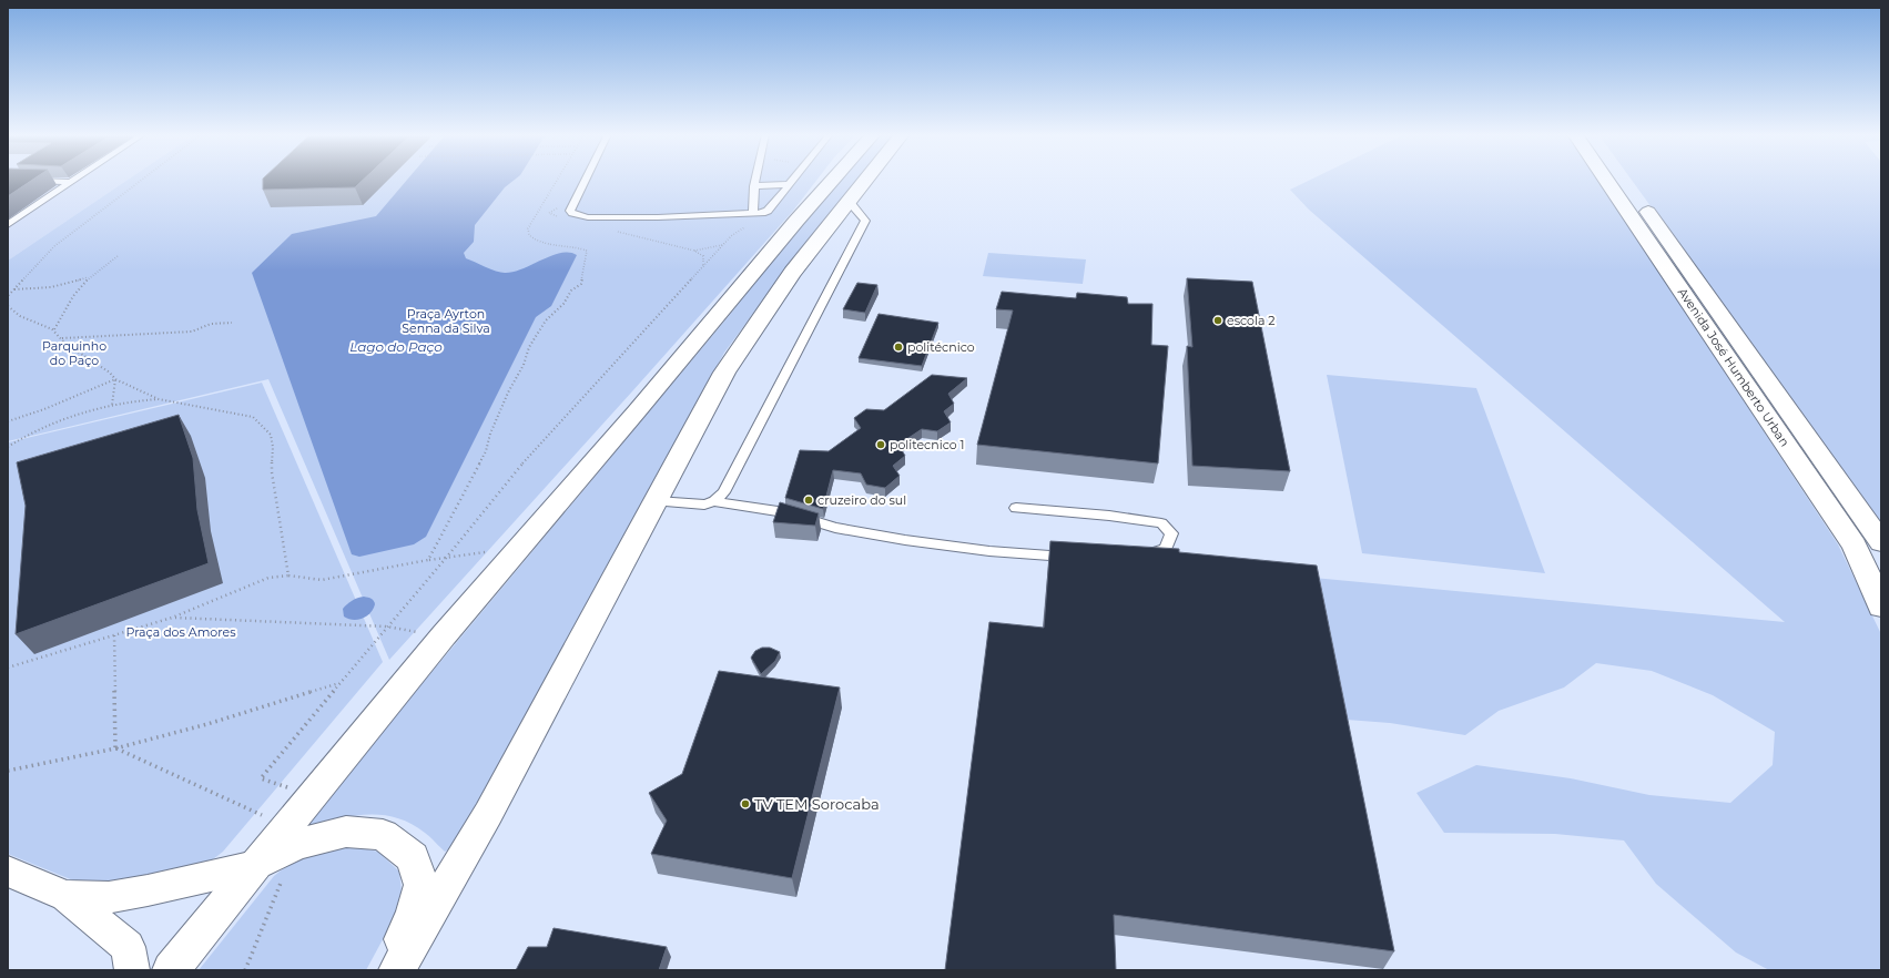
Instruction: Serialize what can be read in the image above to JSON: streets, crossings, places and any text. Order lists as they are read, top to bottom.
{
  "streets": {
    "main road": ["Avenida José Humberto Urban"]
  },
  "water": ["Lago do Paço"],
  "parks": ["Praça Ayrton Senna da Silva", "Parquinho do Paço", "Praça dos Amores"],
  "places": [
    "escola 2",
    "politécnico",
    "politecnico 1",
    "cruzeiro do sul",
    "TV TEM Sorocaba"
  ]
}
